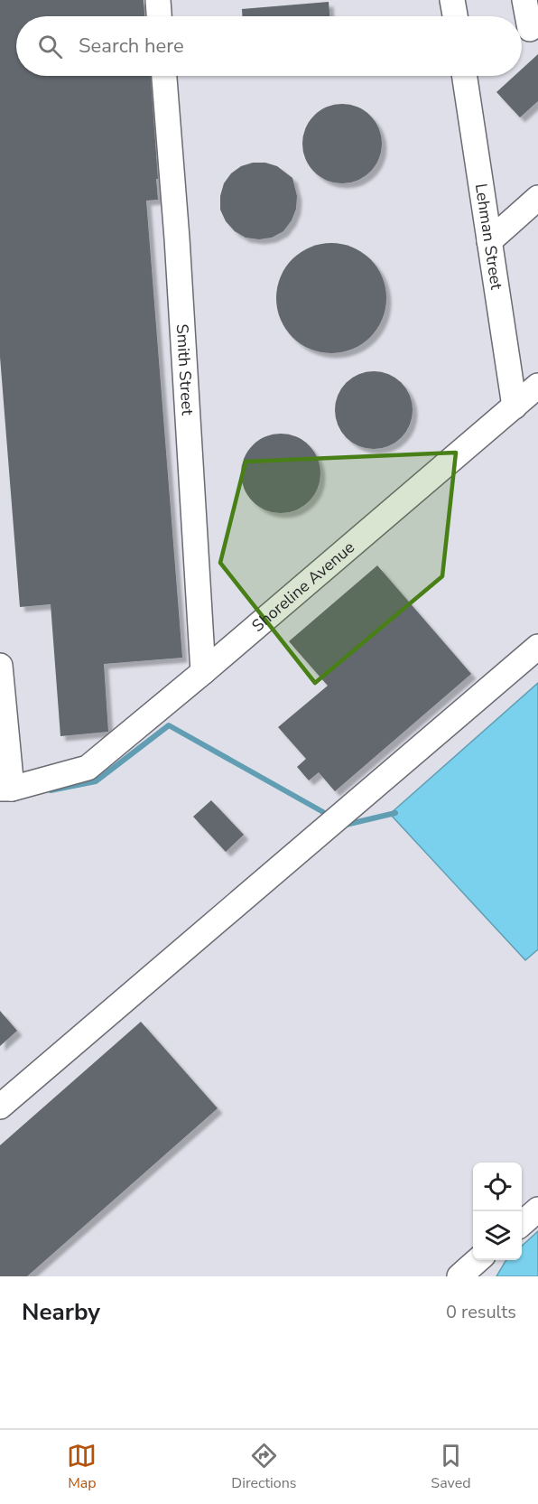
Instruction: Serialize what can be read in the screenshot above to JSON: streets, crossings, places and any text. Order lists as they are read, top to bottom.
{
  "streets": {
    "street": ["Lehman Street", "Smith Street", "Shoreline Avenue"]
  },
  "crossings": [
    ["Lehman Street", "Shoreline Avenue"],
    ["Smith Street", "Shoreline Avenue"]
  ],
  "page": {
    "search": "Search here",
    "heading": ["Nearby", "0 results"],
    "nav": ["Map", "Directions", "Saved"]
  }
}
